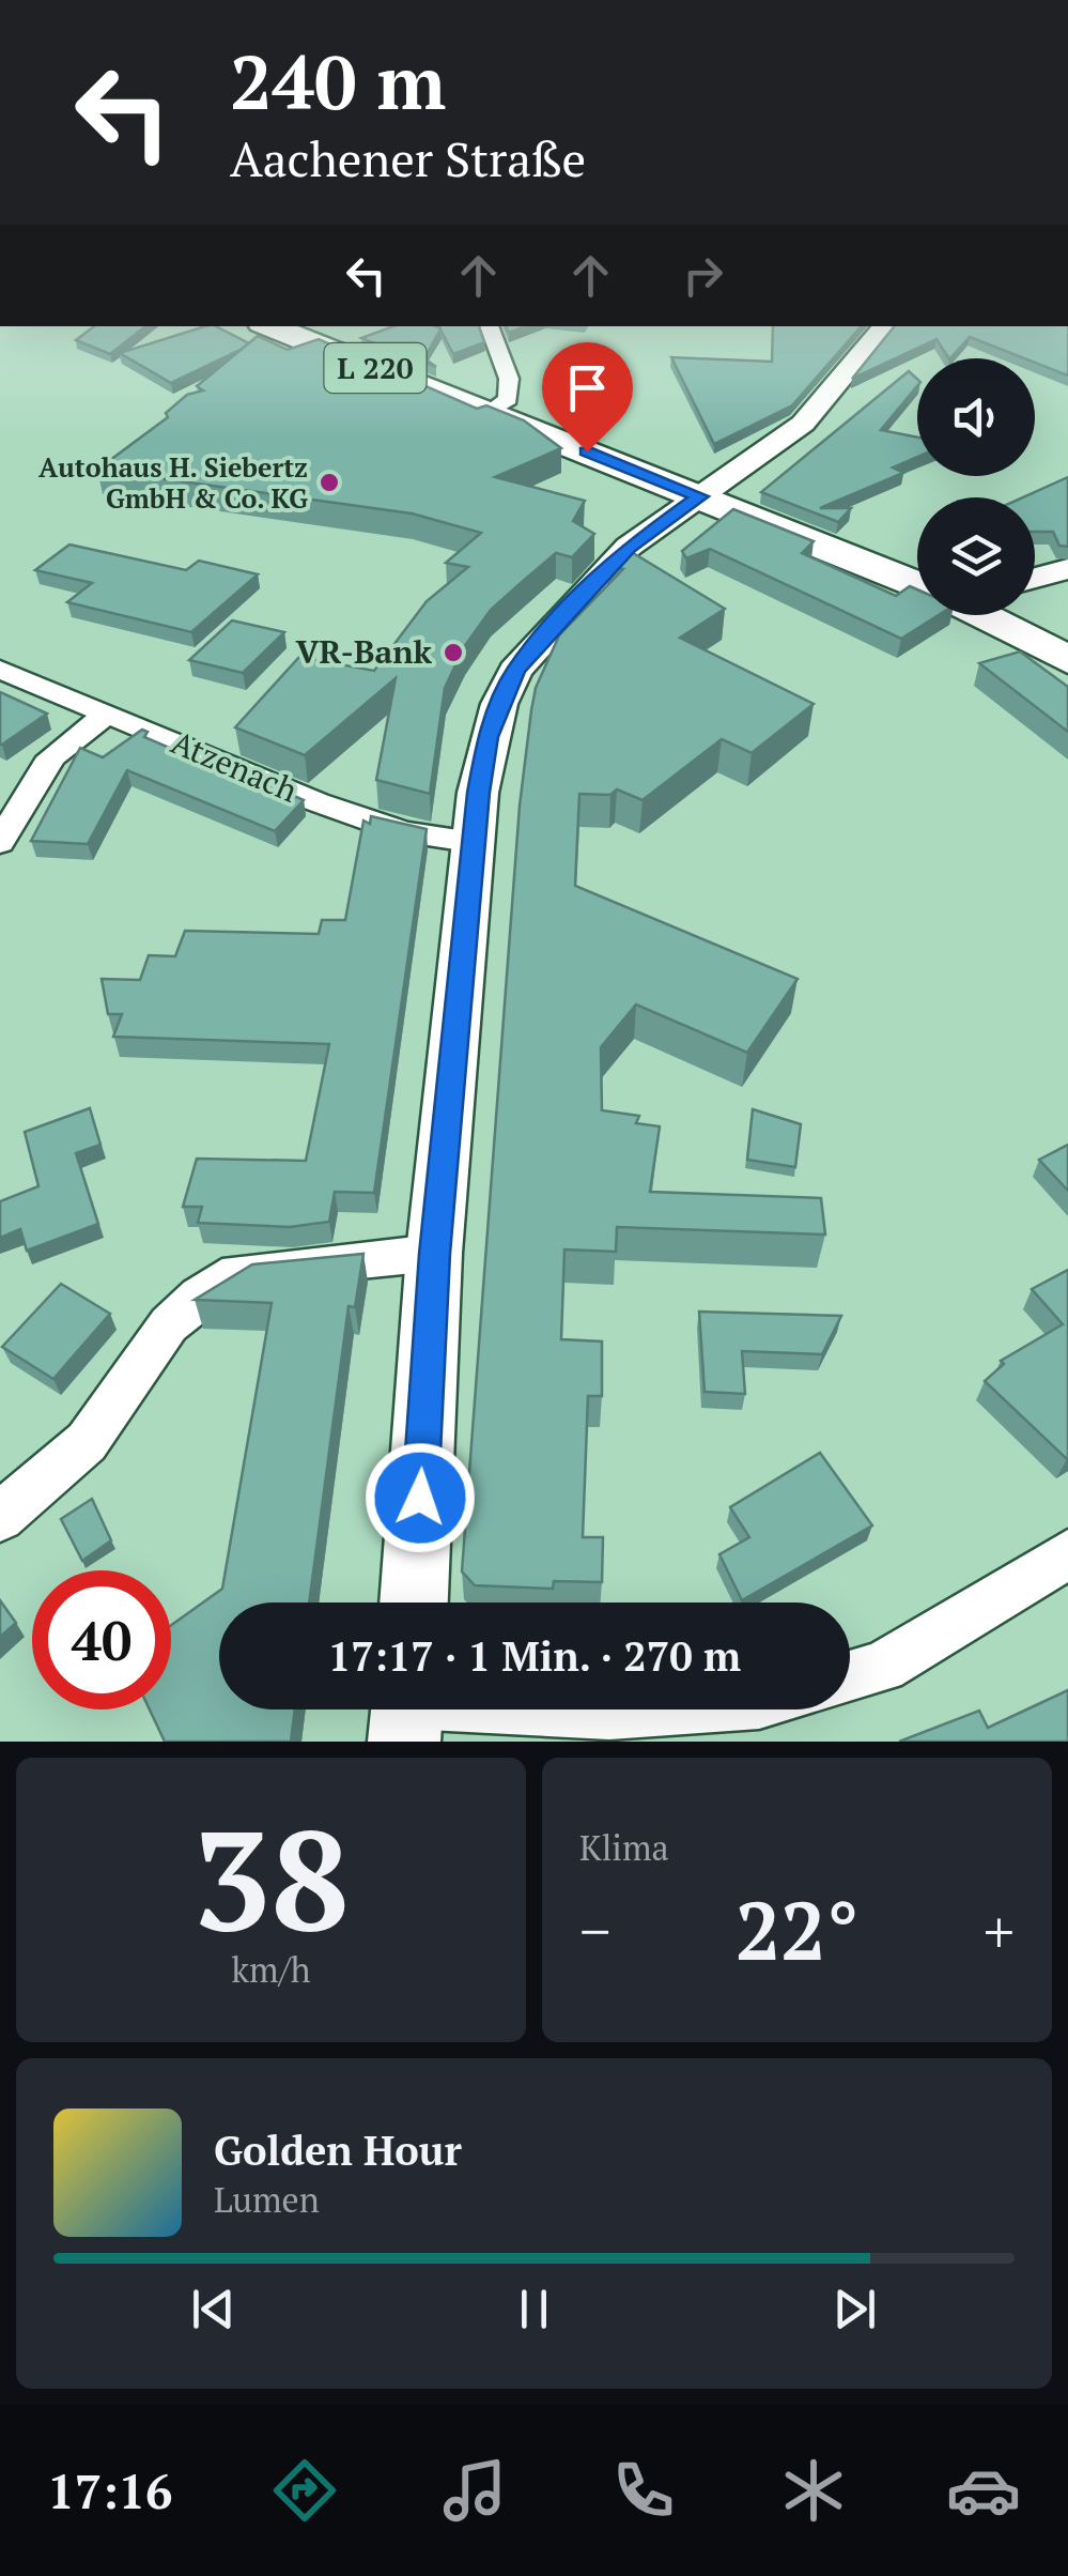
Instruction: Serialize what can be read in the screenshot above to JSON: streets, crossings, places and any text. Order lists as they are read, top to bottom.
{
  "streets": {
    "main road": ["L 220"],
    "street": ["Atzenach"]
  },
  "places": ["Autohaus H. Siebertz GmbH & Co. KG", "VR-Bank"],
  "page": {
    "turn": ["240 m", "Aachener Straße"],
    "limit": "40",
    "trip": "17:17 · 1 Min. · 270 m",
    "tile": [
      ["38", "km/h"],
      "Klima"
    ],
    "heat": ["−", "22°", "+"],
    "song": ["Golden Hour", "Lumen"],
    "tabs": "17:16"
  }
}
